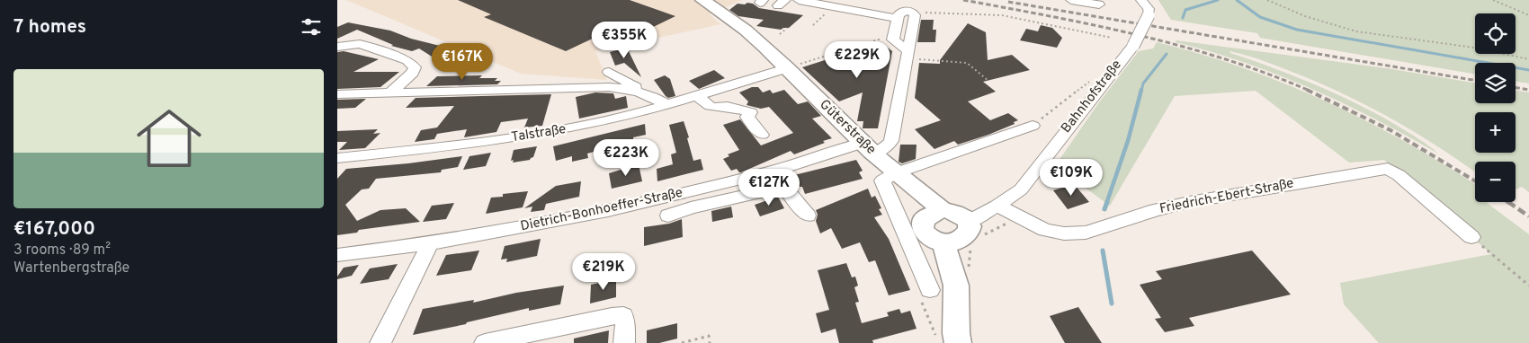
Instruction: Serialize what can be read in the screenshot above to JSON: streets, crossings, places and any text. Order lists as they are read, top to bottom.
{
  "streets": {
    "main road": ["Güterstraße"],
    "street": [
      "Bahnhofstraße",
      "Talstraße",
      "Friedrich-Ebert-Straße",
      "Dietrich-Bonhoeffer-Straße"
    ]
  },
  "crossings": [
    ["Bahnhofstraße", "Güterstraße"],
    ["Bahnhofstraße", "Friedrich-Ebert-Straße"],
    ["Güterstraße", "Talstraße"],
    ["Güterstraße", "Dietrich-Bonhoeffer-Straße"]
  ],
  "page": {
    "heading": "7 homes",
    "map_buttons": ["+", "−"],
    "price": [
      "€355K",
      "€229K",
      "€167K",
      "€223K",
      "€109K",
      "€127K",
      "€219K"
    ],
    "list": [
      {
        "name": "€167,000",
        "note": "3 rooms · 89 m² · Wartenbergstraße"
      }
    ]
  }
}
